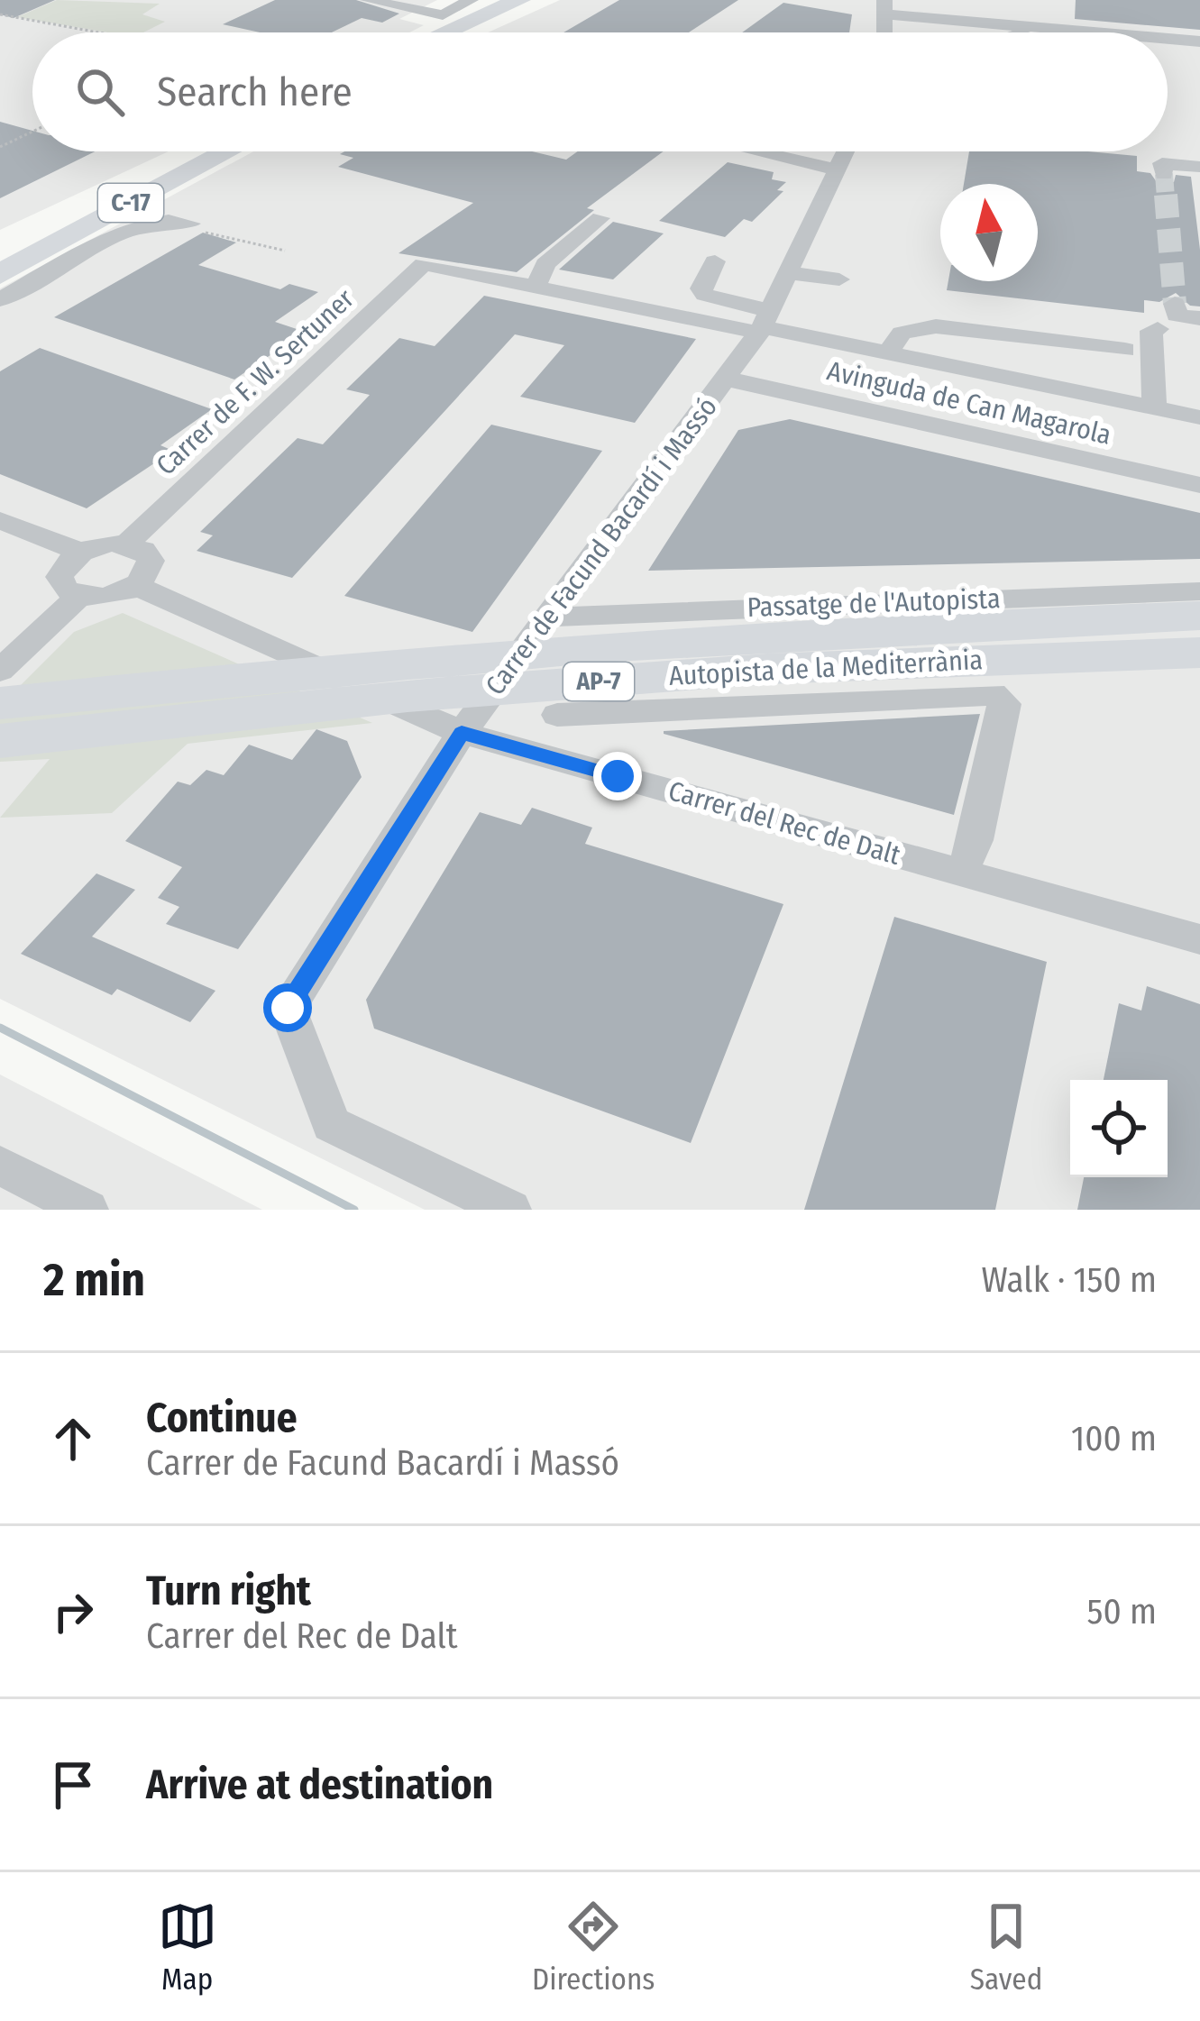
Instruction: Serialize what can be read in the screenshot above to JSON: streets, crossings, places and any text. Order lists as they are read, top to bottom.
{
  "streets": {
    "highway": ["C-17", "Autopista de la Mediterrània", "AP-7"],
    "street": [
      "Carrer de F. W. Sertuner",
      "Avinguda de Can Magarola",
      "Carrer de Facund Bacardí i Massó",
      "Passatge de l'Autopista",
      "Carrer del Rec de Dalt"
    ]
  },
  "crossings": [
    ["Avinguda de Can Magarola", "Carrer de Facund Bacardí i Massó"],
    ["Carrer de Facund Bacardí i Massó", "Passatge de l'Autopista"],
    ["Carrer de Facund Bacardí i Massó", "Carrer del Rec de Dalt"]
  ],
  "north": "top",
  "page": {
    "search": "Search here",
    "heading": ["2 min", "Walk · 150 m"],
    "list": [
      ["Continue", "Carrer de Facund Bacardí i Massó", "100 m"],
      ["Turn right", "Carrer del Rec de Dalt", "50 m"],
      "Arrive at destination"
    ],
    "nav": ["Map", "Directions", "Saved"]
  }
}
